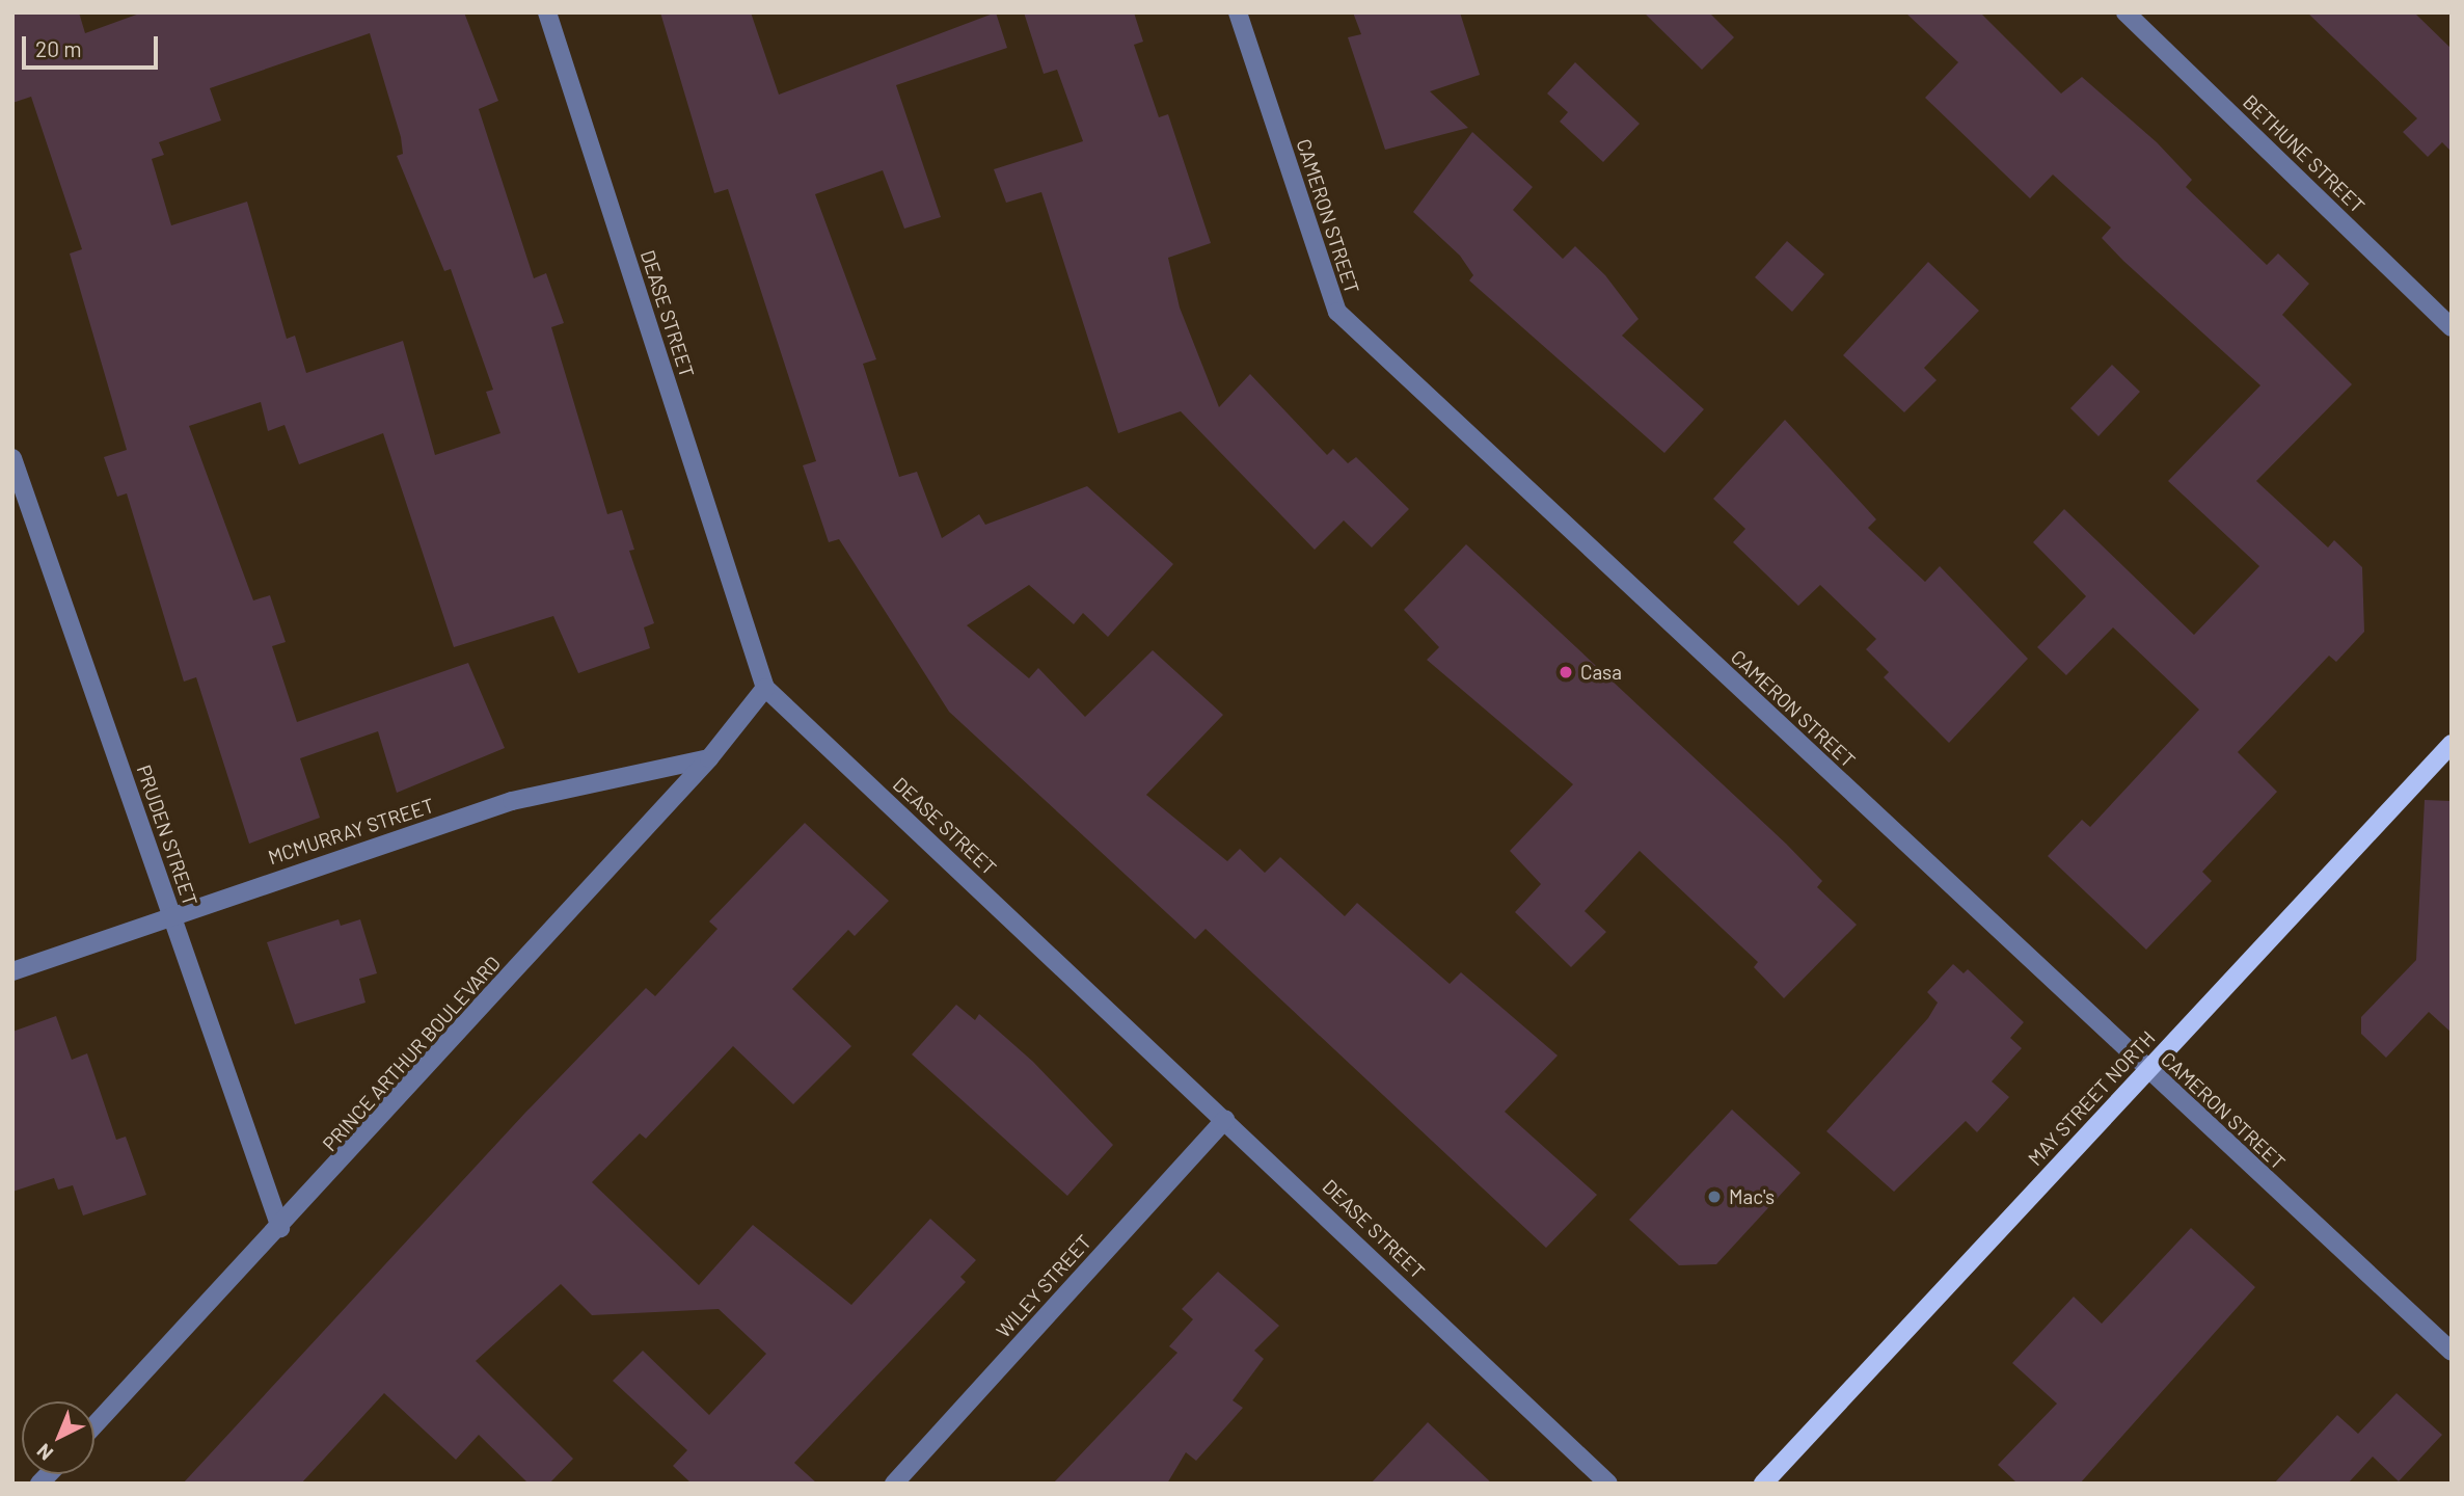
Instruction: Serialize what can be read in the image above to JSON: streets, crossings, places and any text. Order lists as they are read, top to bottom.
{
  "streets": {
    "main road": ["MAY STREET NORTH"],
    "street": [
      "BETHUNE STREET",
      "CAMERON STREET",
      "DEASE STREET",
      "MCMURRAY STREET",
      "PRUDEN STREET",
      "PRINCE ARTHUR BOULEVARD",
      "WILEY STREET"
    ]
  },
  "crossings": [
    ["CAMERON STREET", "MAY STREET NORTH"],
    ["DEASE STREET", "PRINCE ARTHUR BOULEVARD"],
    ["DEASE STREET", "WILEY STREET"],
    ["MCMURRAY STREET", "PRUDEN STREET"],
    ["MCMURRAY STREET", "PRINCE ARTHUR BOULEVARD"],
    ["PRUDEN STREET", "PRINCE ARTHUR BOULEVARD"]
  ],
  "places": ["Casa", "Mac's"],
  "scale_bar": "20 m",
  "north": "bottom left"
}
